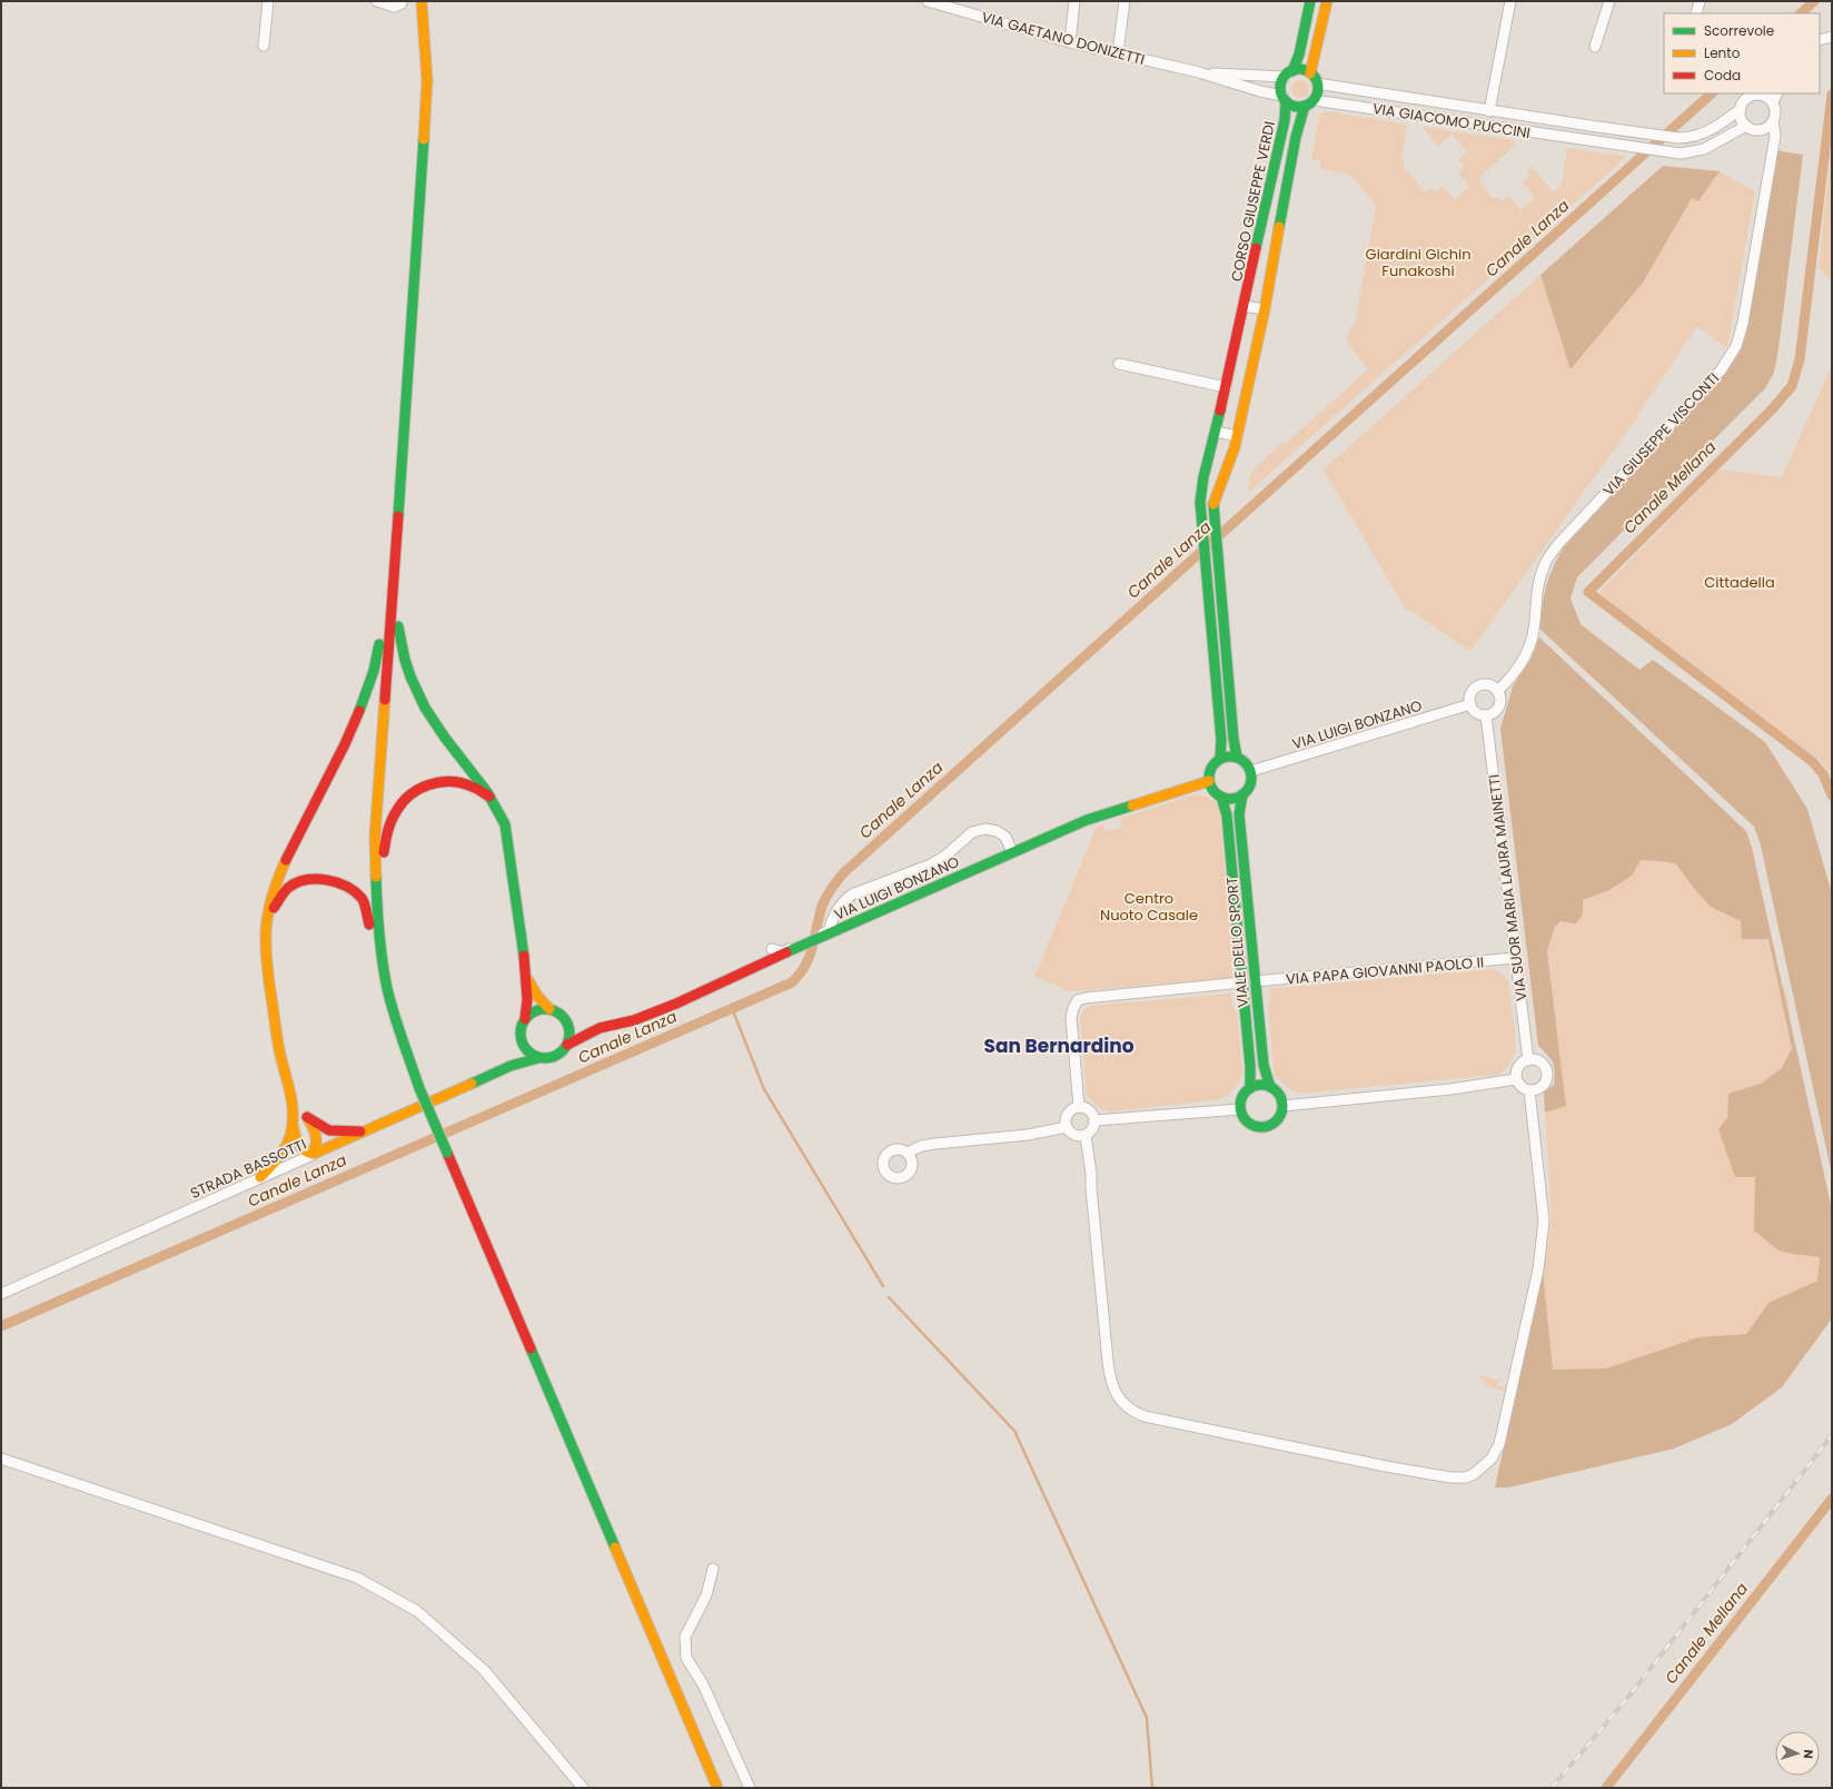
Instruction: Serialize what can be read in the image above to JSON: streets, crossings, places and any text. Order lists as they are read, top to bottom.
{
  "streets": {
    "main road": [
      "CORSO GIUSEPPE VERDI",
      "VIA LUIGI BONZANO",
      "VIALE DELLO SPORT",
      "STRADA BASSOTTI"
    ],
    "street": [
      "VIA GAETANO DONIZETTI",
      "VIA GIACOMO PUCCINI",
      "VIA GIUSEPPE VISCONTI",
      "VIA SUOR MARIA LAURA MAINETTI",
      "VIA PAPA GIOVANNI PAOLO II"
    ]
  },
  "crossings": [
    ["VIA GAETANO DONIZETTI", "VIA GIACOMO PUCCINI"],
    ["VIA GAETANO DONIZETTI", "CORSO GIUSEPPE VERDI"],
    ["VIA GIACOMO PUCCINI", "CORSO GIUSEPPE VERDI"],
    ["VIA GIACOMO PUCCINI", "VIA GIUSEPPE VISCONTI"],
    ["CORSO GIUSEPPE VERDI", "VIA LUIGI BONZANO"],
    ["CORSO GIUSEPPE VERDI", "VIALE DELLO SPORT"],
    ["VIA GIUSEPPE VISCONTI", "VIA LUIGI BONZANO"],
    ["VIA GIUSEPPE VISCONTI", "VIA SUOR MARIA LAURA MAINETTI"],
    ["VIA LUIGI BONZANO", "VIA SUOR MARIA LAURA MAINETTI"],
    ["VIA LUIGI BONZANO", "VIALE DELLO SPORT"],
    ["VIA LUIGI BONZANO", "STRADA BASSOTTI"],
    ["VIA SUOR MARIA LAURA MAINETTI", "VIA PAPA GIOVANNI PAOLO II"],
    ["VIALE DELLO SPORT", "VIA PAPA GIOVANNI PAOLO II"]
  ],
  "districts": ["San Bernardino"],
  "water": ["Canale Lanza", "Canale Mellana"],
  "parks": ["Giardini Gichin Funakoshi", "Cittadella", "Centro Nuoto Casale"],
  "legend": ["Scorrevole", "Lento", "Coda"],
  "north": "right"
}
